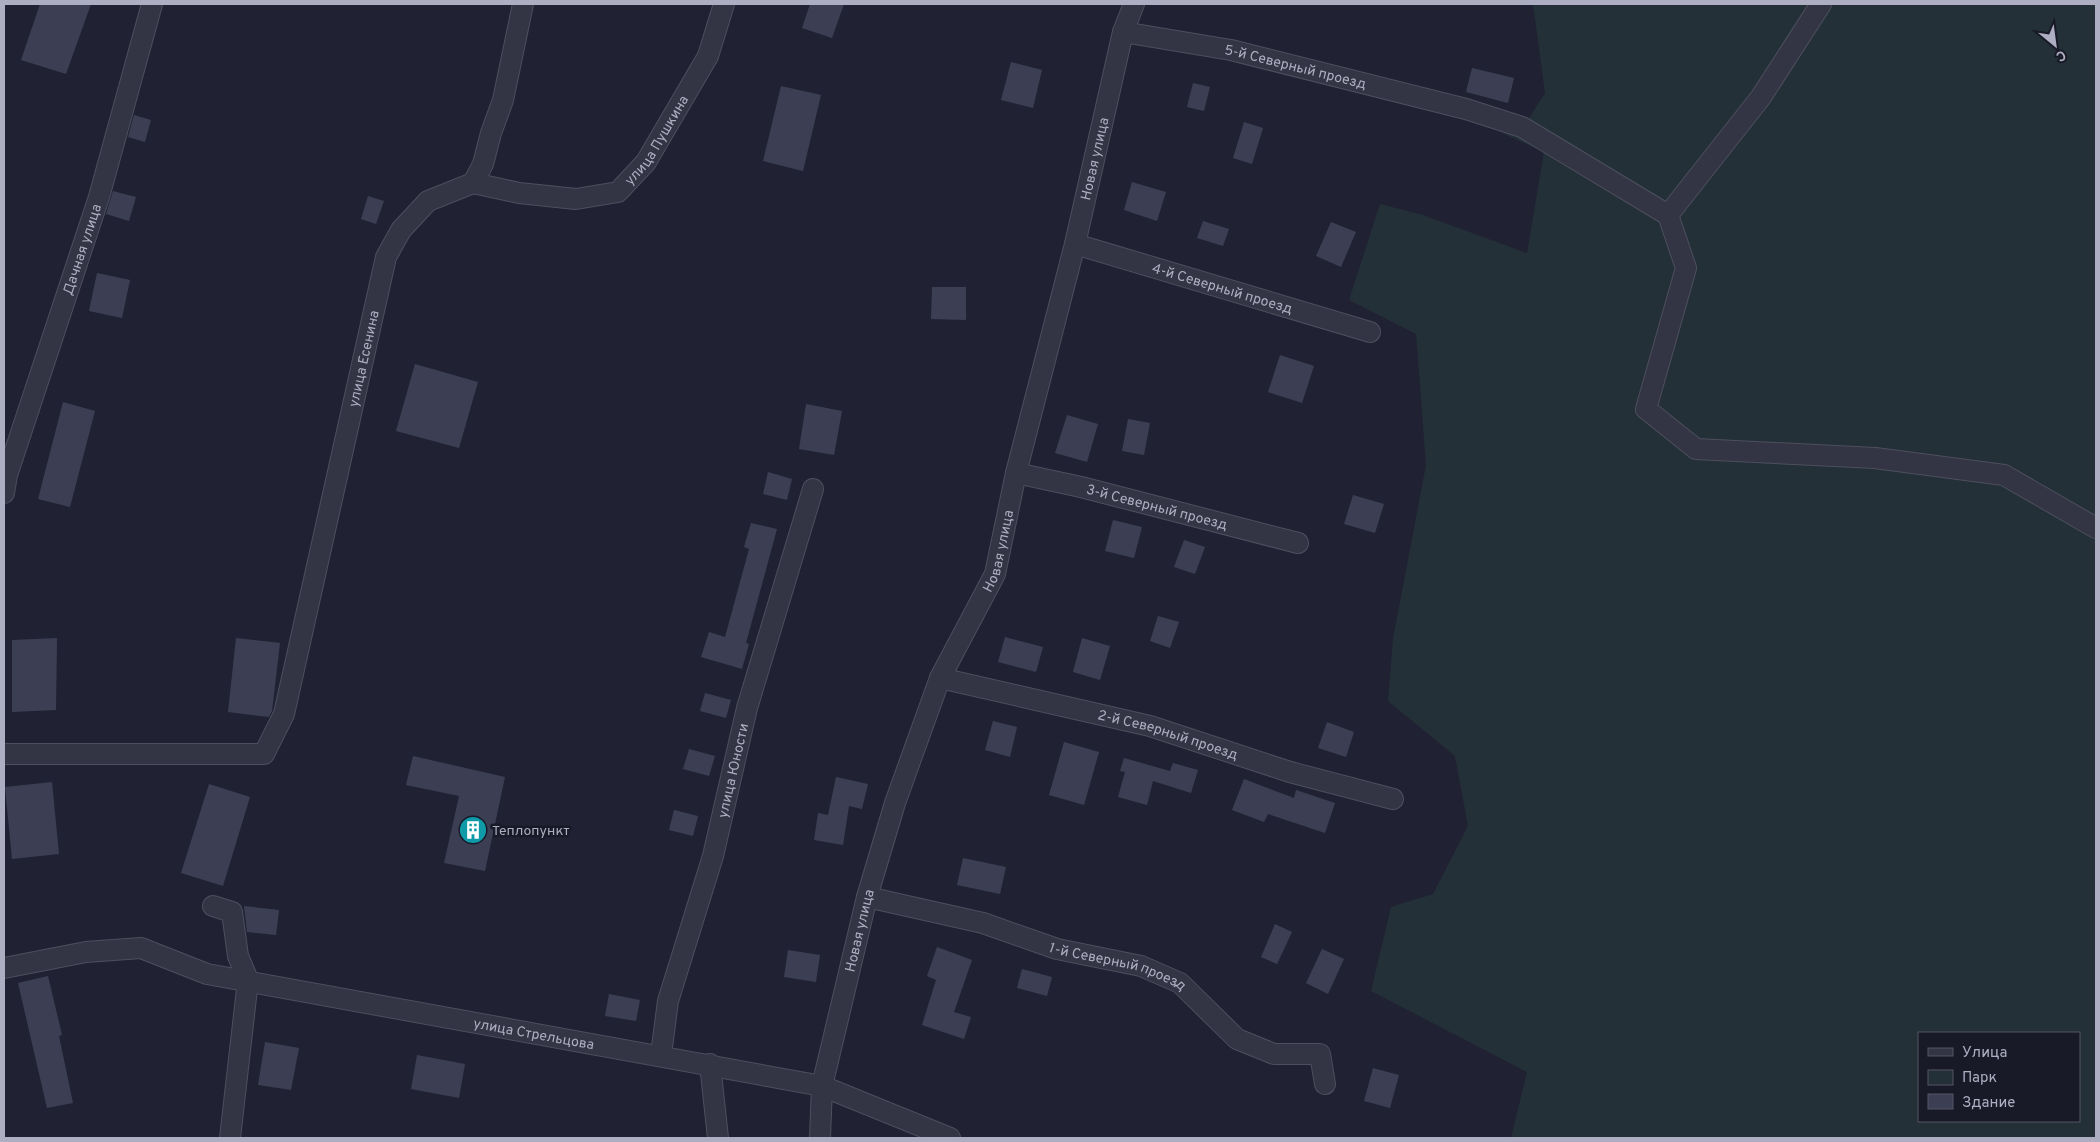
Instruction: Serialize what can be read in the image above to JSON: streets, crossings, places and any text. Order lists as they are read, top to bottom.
{
  "streets": {
    "street": [
      "5-й Северный проезд",
      "улица Пушкина",
      "Новая улица",
      "Дачная улица",
      "4-й Северный проезд",
      "улица Есенина",
      "3-й Северный проезд",
      "2-й Северный проезд",
      "улица Юности",
      "1-й Северный проезд",
      "улица Стрельцова"
    ]
  },
  "crossings": [
    ["5-й Северный проезд", "Новая улица"],
    ["улица Пушкина", "улица Есенина"],
    ["Новая улица", "4-й Северный проезд"],
    ["Новая улица", "3-й Северный проезд"],
    ["Новая улица", "2-й Северный проезд"],
    ["Новая улица", "1-й Северный проезд"],
    ["Новая улица", "улица Стрельцова"],
    ["улица Юности", "улица Стрельцова"]
  ],
  "places": {
    "building": ["Теплопункт"]
  },
  "legend": ["Улица", "Парк", "Здание"],
  "north": "bottom right"
}
